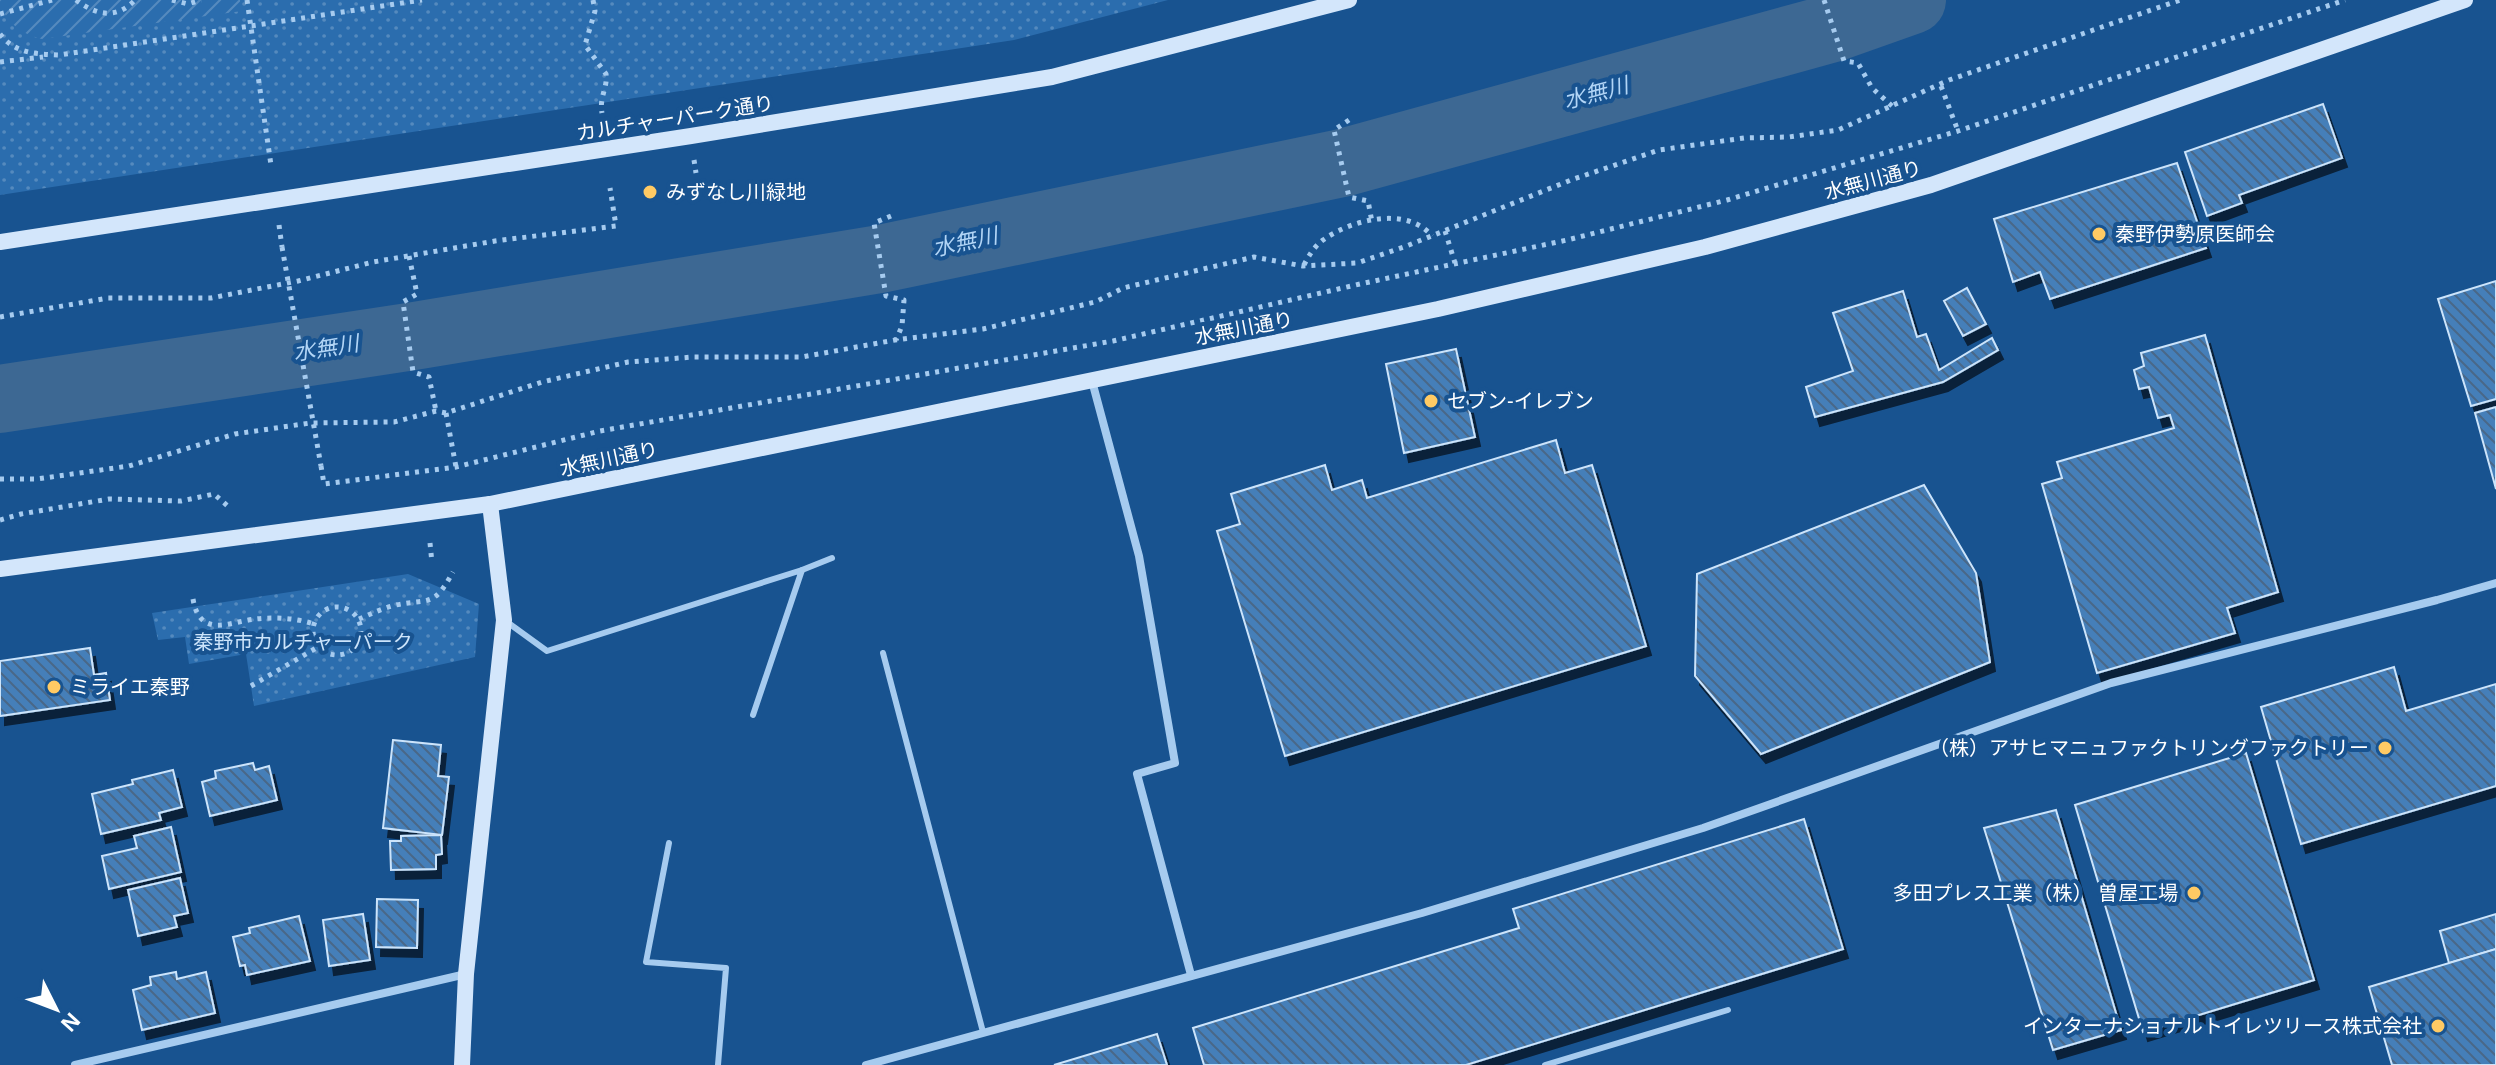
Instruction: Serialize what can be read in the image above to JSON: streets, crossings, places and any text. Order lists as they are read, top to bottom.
{
  "streets": {
    "street": ["カルチャーパーク通り", "水無川通り"]
  },
  "water": ["水無川"],
  "parks": ["秦野市カルチャーパーク"],
  "places": [
    "みずなし川緑地",
    "秦野伊勢原医師会",
    "セブン-イレブン",
    "ミライエ秦野",
    "（株）アサヒマニュファクトリングファクトリー",
    "多田プレス工業（株） 曽屋工場",
    "インターナショナルトイレツリース株式会社"
  ],
  "north": "bottom right"
}
